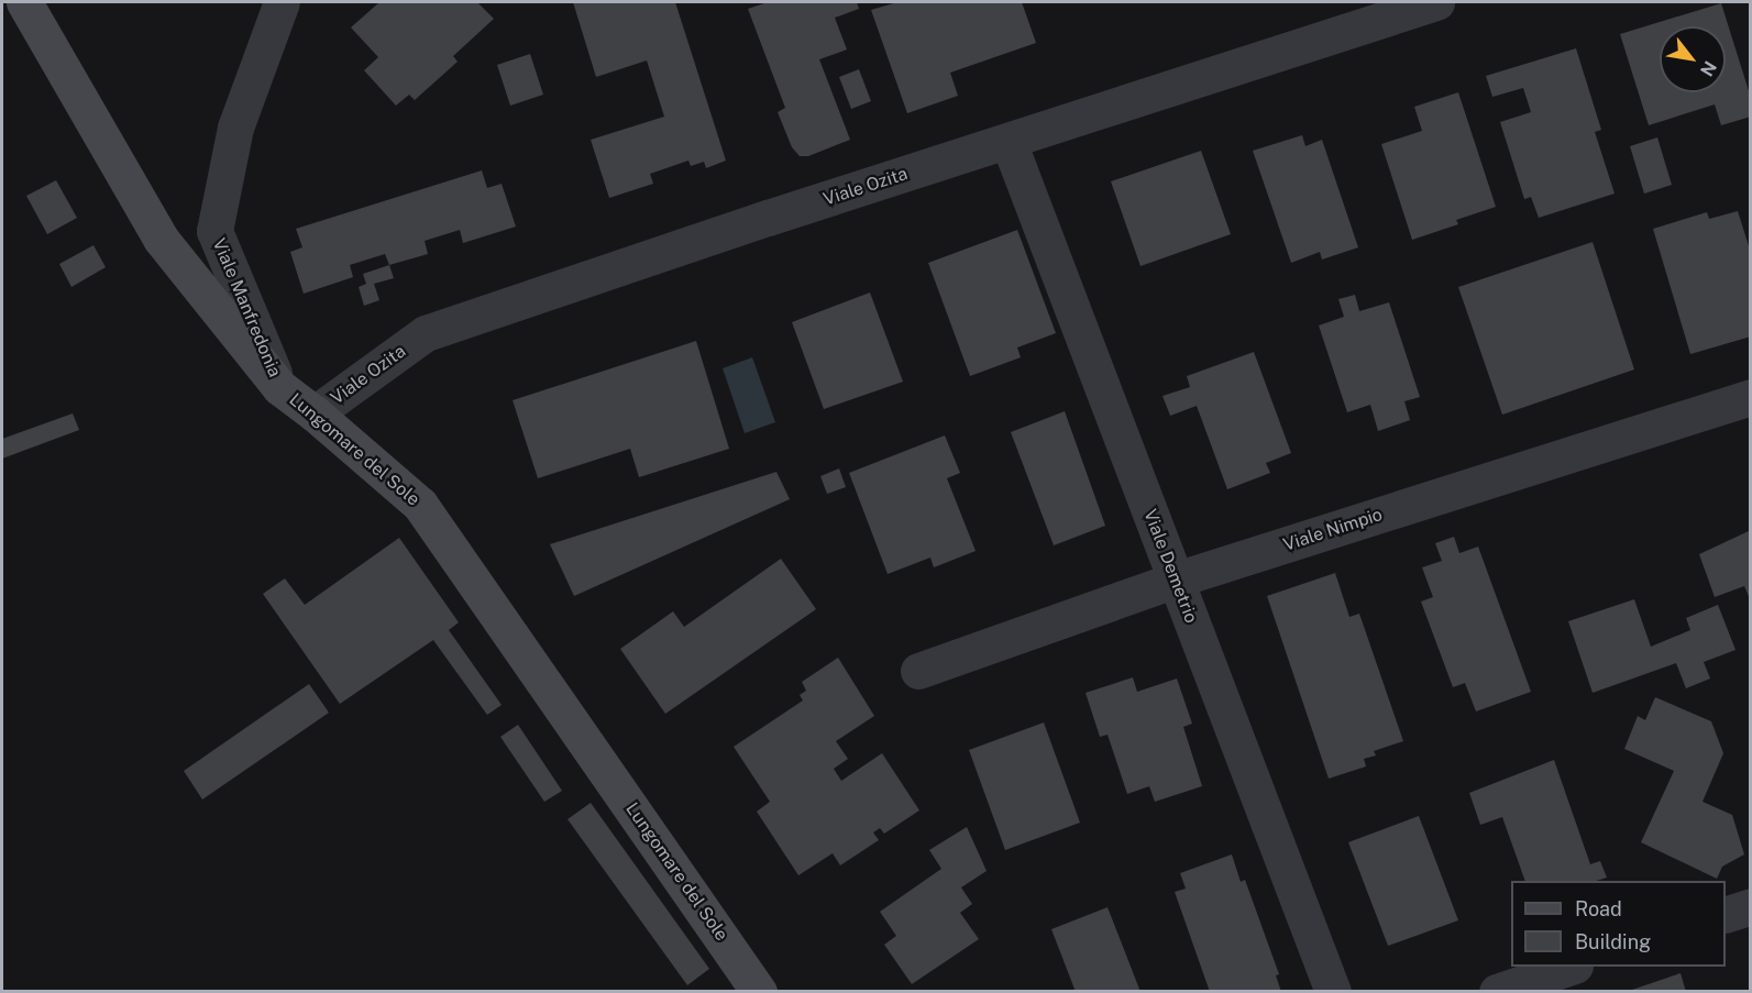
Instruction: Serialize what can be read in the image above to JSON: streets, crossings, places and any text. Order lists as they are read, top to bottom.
{
  "streets": {
    "street": [
      "Viale Ozita",
      "Viale Manfredonia",
      "Lungomare del Sole",
      "Viale Nimpio",
      "Viale Demetrio"
    ]
  },
  "crossings": [
    ["Viale Ozita", "Lungomare del Sole"],
    ["Viale Ozita", "Viale Demetrio"],
    ["Viale Manfredonia", "Lungomare del Sole"],
    ["Viale Nimpio", "Viale Demetrio"]
  ],
  "legend": ["Road", "Building"],
  "north": "bottom right"
}
